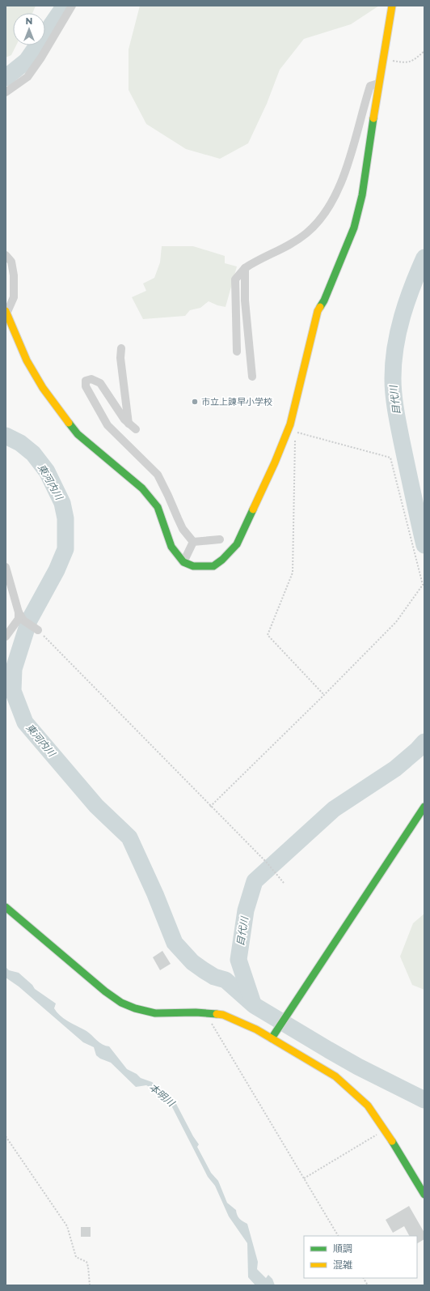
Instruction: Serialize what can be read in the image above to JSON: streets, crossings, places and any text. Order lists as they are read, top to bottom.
{
  "water": ["目代川", "東河内川", "本明川"],
  "places": ["市立上諫早小学校"],
  "legend": ["順調", "混雑"],
  "north": "top"
}
